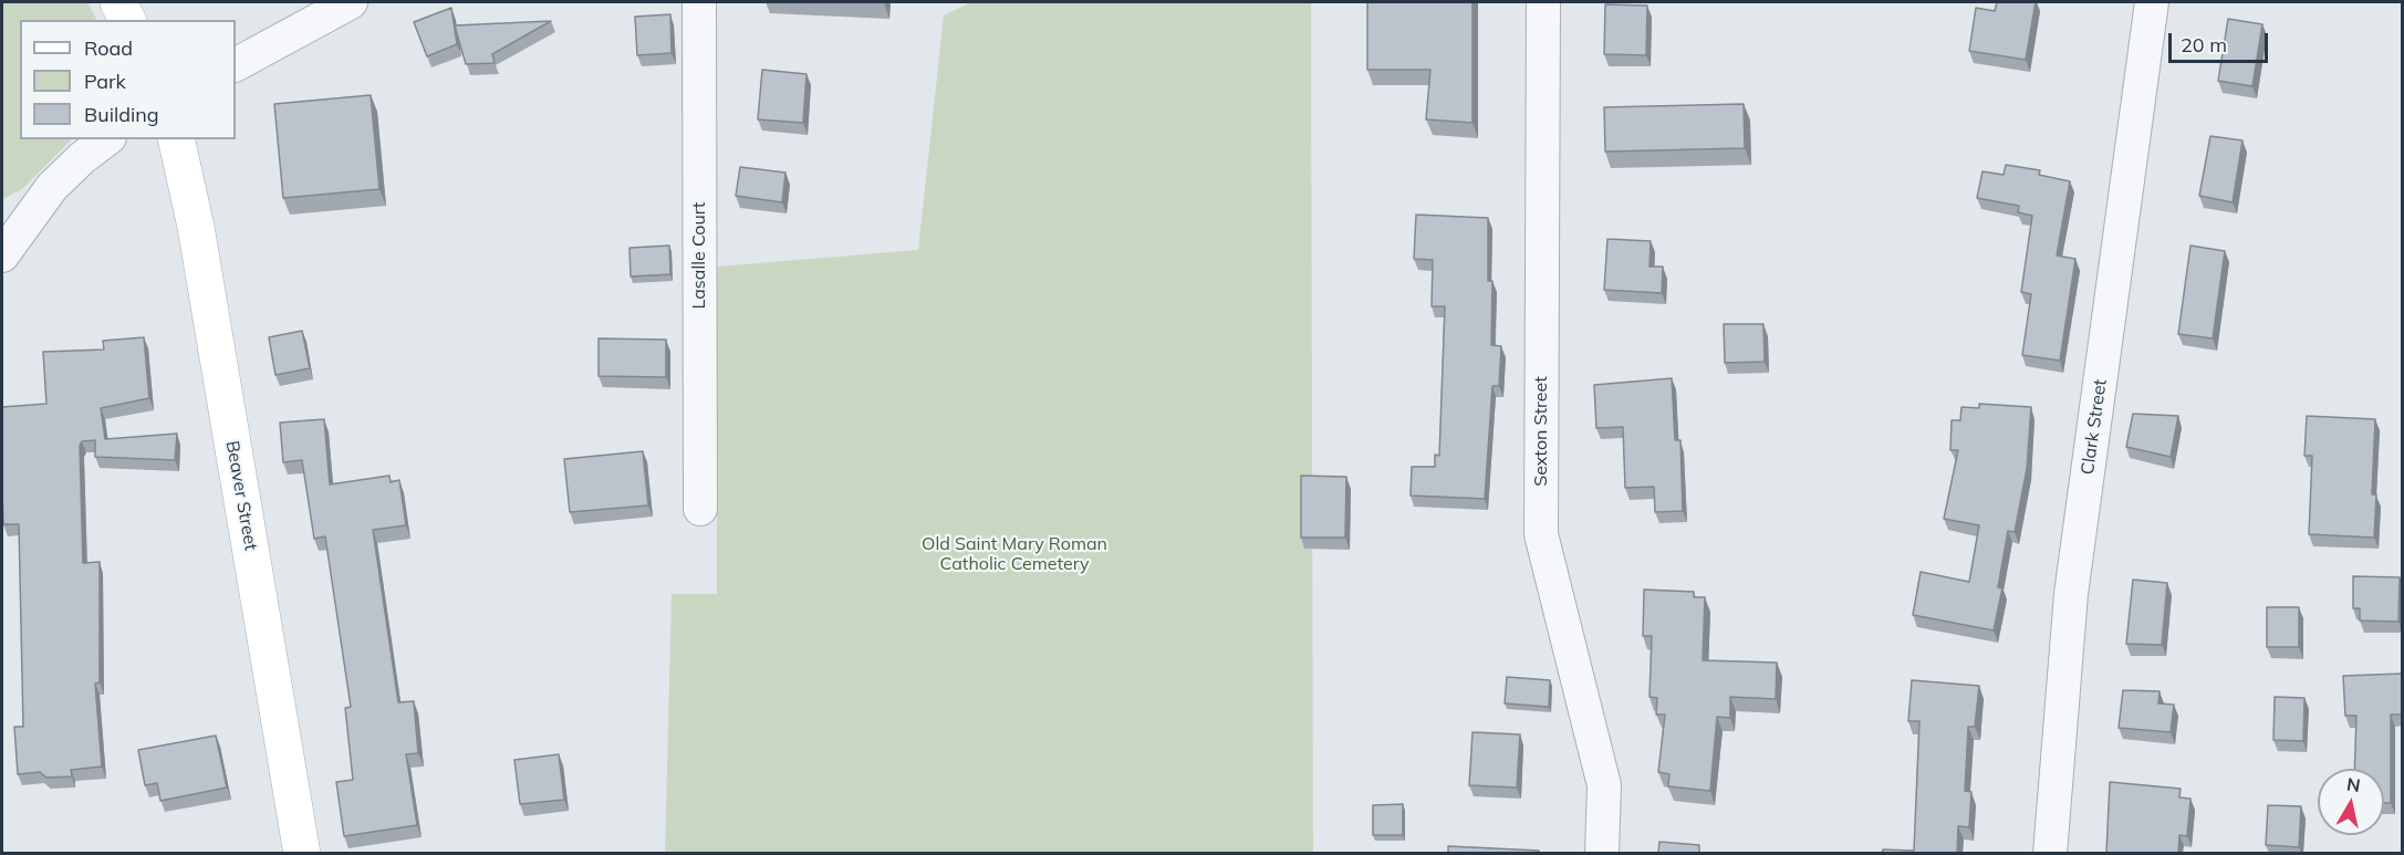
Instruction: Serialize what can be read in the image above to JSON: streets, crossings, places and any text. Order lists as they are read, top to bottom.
{
  "streets": {
    "main road": ["Beaver Street"],
    "street": ["Lasalle Court", "Clark Street", "Sexton Street"]
  },
  "parks": ["Old Saint Mary Roman Catholic Cemetery"],
  "legend": ["Road", "Park", "Building"],
  "scale_bar": "20 m",
  "north": "top"
}
